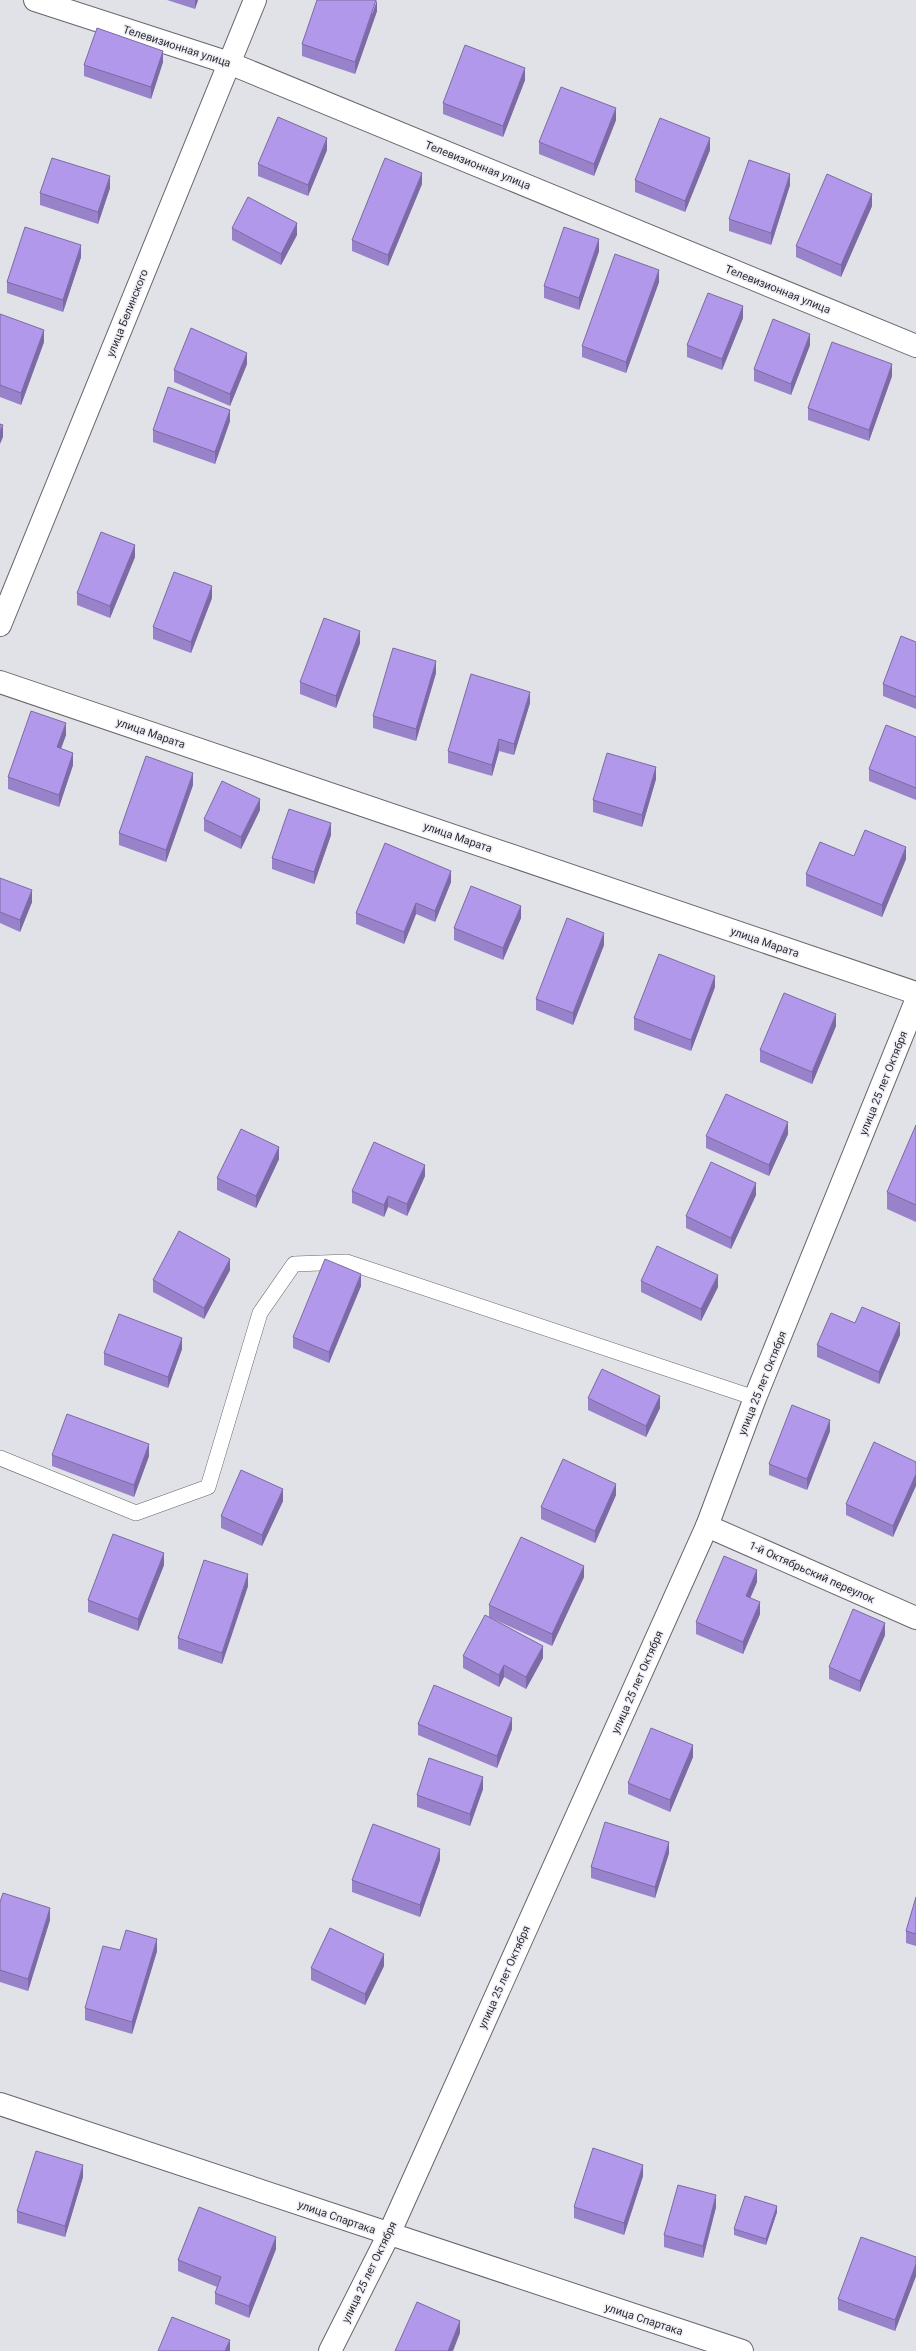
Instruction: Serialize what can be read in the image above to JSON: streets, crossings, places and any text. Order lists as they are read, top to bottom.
{
  "streets": {
    "street": [
      "Телевизионная улица",
      "улица Белинского",
      "улица Марата",
      "улица 25 лет Октября",
      "1-й Октябрьский переулок",
      "улица Спартака"
    ]
  },
  "crossings": [
    ["Телевизионная улица", "улица Белинского"],
    ["улица 25 лет Октября", "1-й Октябрьский переулок"],
    ["улица 25 лет Октября", "улица Спартака"]
  ]
}
